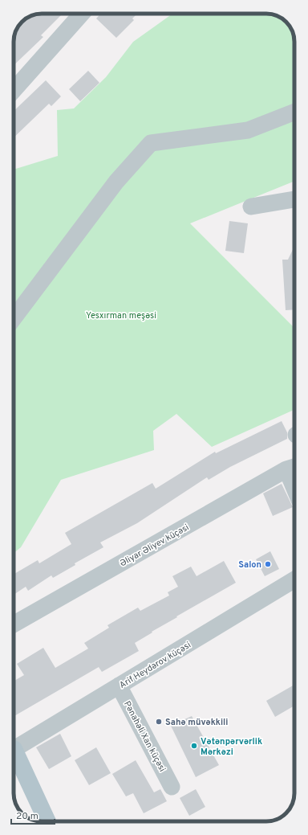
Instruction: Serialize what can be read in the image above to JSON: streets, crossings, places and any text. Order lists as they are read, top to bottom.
{
  "streets": {
    "street": ["Əliyar Əliyev küçəsi", "Arif Heydərov küçəsi", "Pənahəli Xan küçəsi"]
  },
  "crossings": [
    ["Arif Heydərov küçəsi", "Pənahəli Xan küçəsi"]
  ],
  "parks": ["Yesxırman meşəsi"],
  "places": ["Salon", "Sahə müvəkkili", "Vətənpərvərlik Mərkəzi"],
  "scale_bar": "20 m"
}
